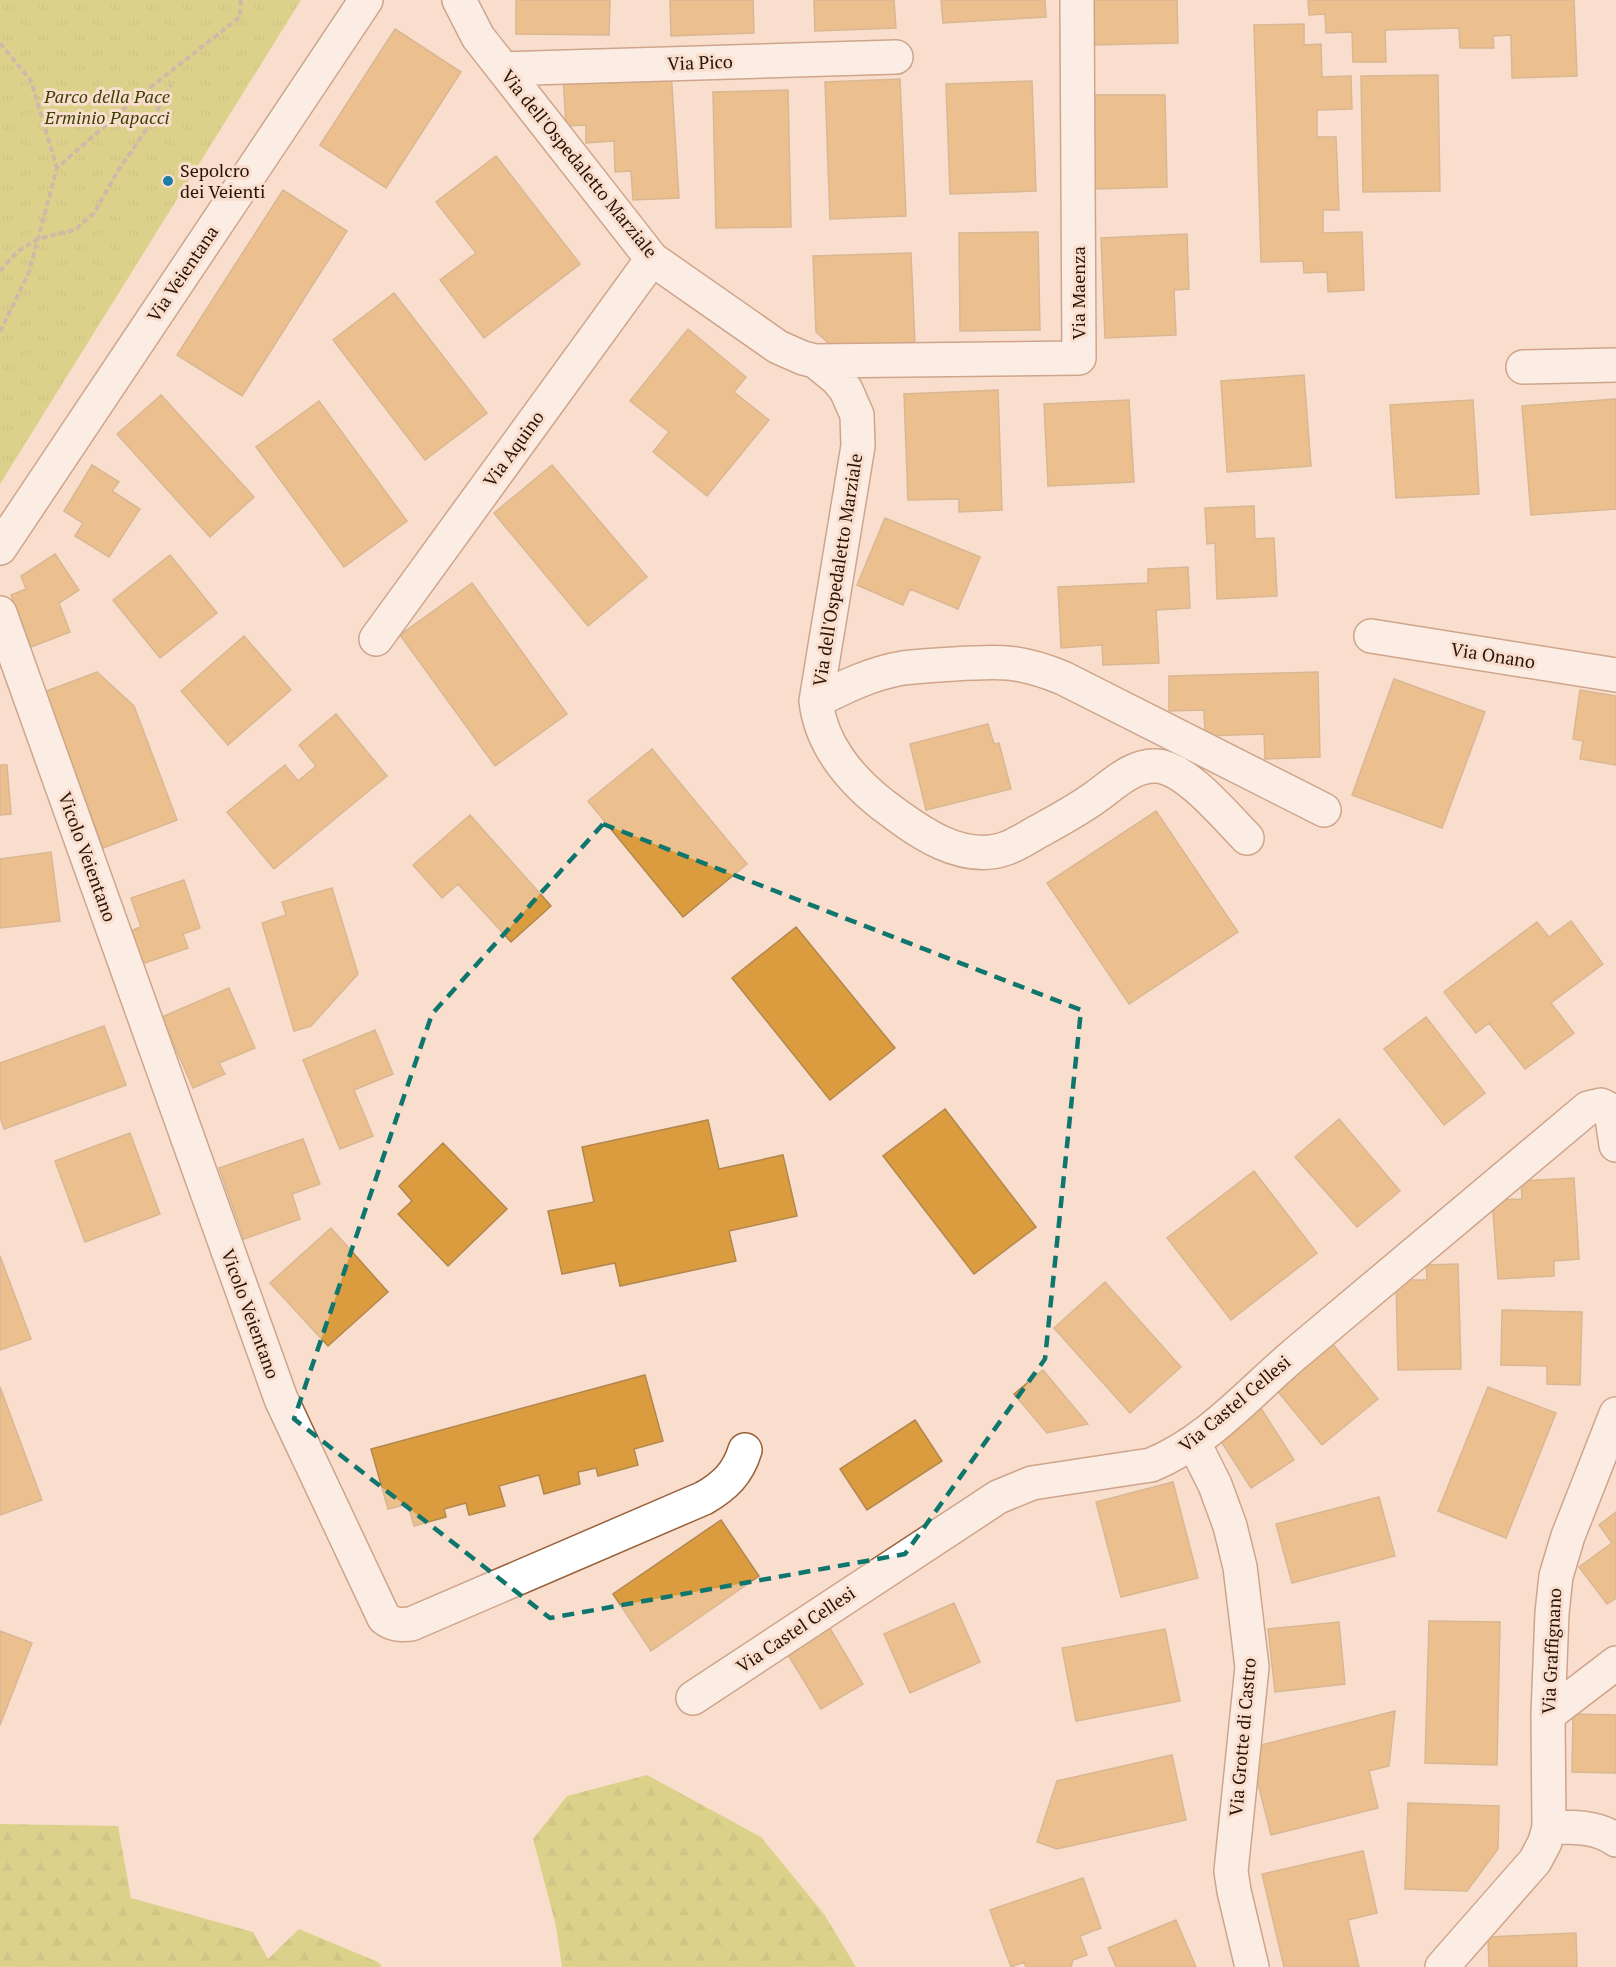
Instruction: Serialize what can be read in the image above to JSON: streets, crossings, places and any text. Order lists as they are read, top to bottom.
{
  "streets": {
    "street": [
      "Via Pico",
      "Via dell'Ospedaletto Marziale",
      "Via Veientana",
      "Via Maenza",
      "Via Aquino",
      "Via Onano",
      "Vicolo Veientano",
      "Via Castel Cellesi",
      "Via Graffignano",
      "Via Grotte di Castro"
    ]
  },
  "crossings": [
    ["Via Pico", "Via dell'Ospedaletto Marziale"],
    ["Via dell'Ospedaletto Marziale", "Via Maenza"],
    ["Via dell'Ospedaletto Marziale", "Via Aquino"],
    ["Via Castel Cellesi", "Via Grotte di Castro"]
  ],
  "parks": ["Parco della Pace Erminio Papacci"],
  "places": ["Sepolcro dei Veienti"]
}
